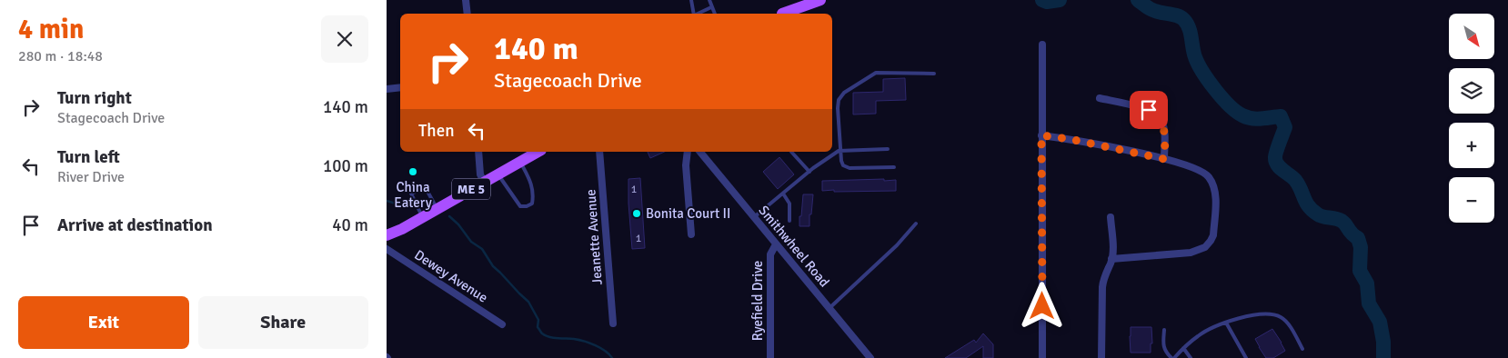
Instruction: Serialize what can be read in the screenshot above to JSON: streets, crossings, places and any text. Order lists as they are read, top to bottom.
{
  "streets": {
    "main road": ["ME 5"],
    "street": [
      "Jeanette Avenue",
      "Smithwheel Road",
      "Dewey Avenue",
      "Ryefield Drive"
    ]
  },
  "crossings": [
    ["Smithwheel Road", "Ryefield Drive"]
  ],
  "places": ["China Eatery", "Bonita Court II"],
  "house_numbers": ["1", "1"],
  "north": "bottom right",
  "page": {
    "heading": ["4 min", "280 m · 18:48"],
    "map_buttons": ["+", "−"],
    "turn": ["140 m", "Stagecoach Drive"],
    "list": [
      {
        "name": "Turn right",
        "note": "Stagecoach Drive",
        "value": "140 m"
      },
      {
        "name": "Turn left",
        "note": "River Drive",
        "value": "100 m"
      },
      {
        "name": "Arrive at destination",
        "value": "40 m"
      }
    ],
    "then": "Then",
    "buttons": ["Exit", "Share"]
  }
}
